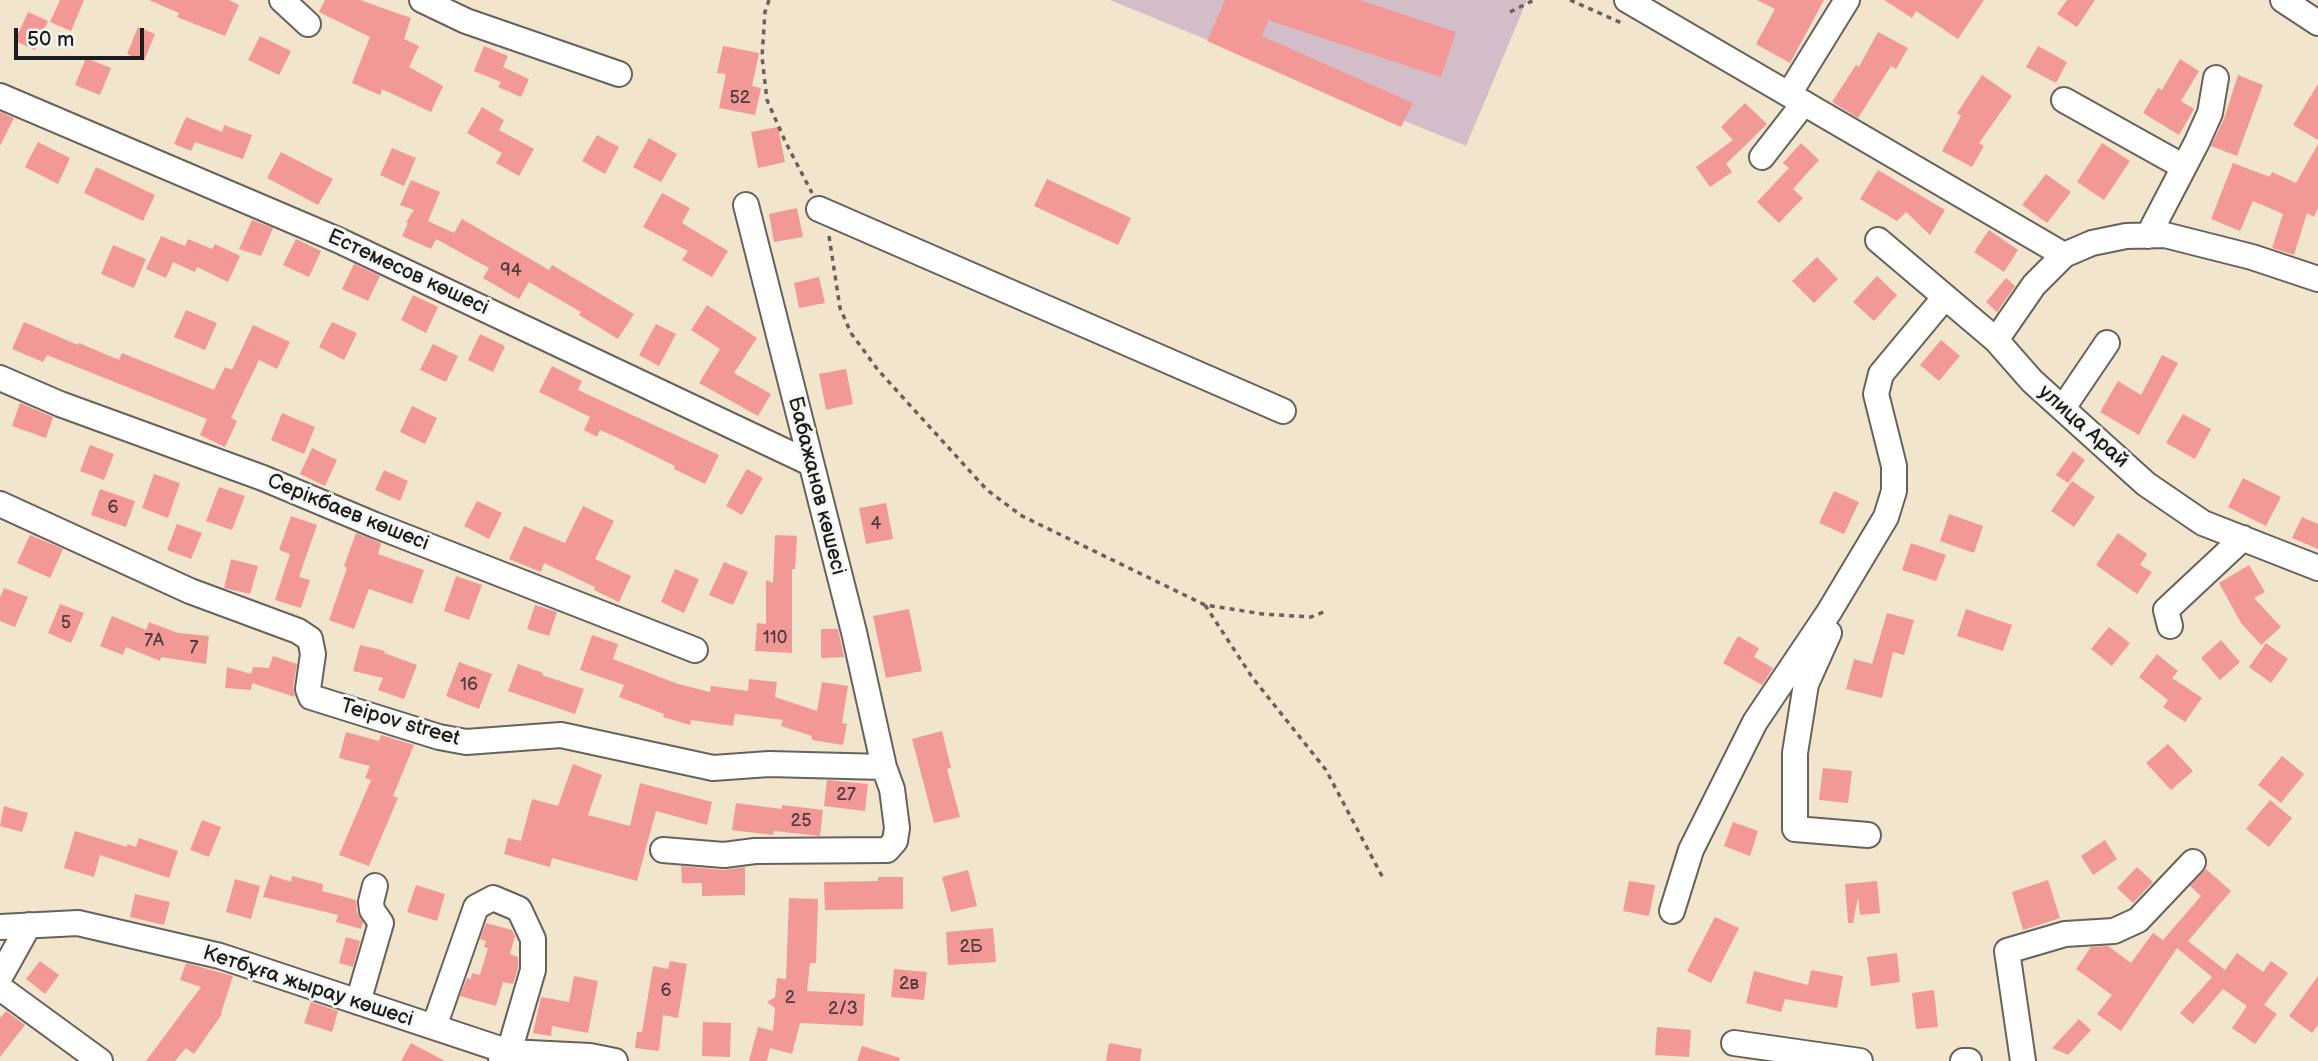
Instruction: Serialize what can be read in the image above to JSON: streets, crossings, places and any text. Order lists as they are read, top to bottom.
{
  "streets": {
    "street": [
      "Естемесов көшесі",
      "улица Арай",
      "Бабажанов көшесі",
      "Серікбаев көшесі",
      "Teipov street",
      "Кетбұға жырау көшесі"
    ]
  },
  "crossings": [
    ["Естемесов көшесі", "Бабажанов көшесі"],
    ["Бабажанов көшесі", "Teipov street"]
  ],
  "house_numbers": [
    "52",
    "94",
    "6",
    "4",
    "5",
    "110",
    "7А",
    "7",
    "16",
    "27",
    "25",
    "2Б",
    "2в",
    "6",
    "2",
    "2/3"
  ],
  "scale_bar": "50 m"
}
